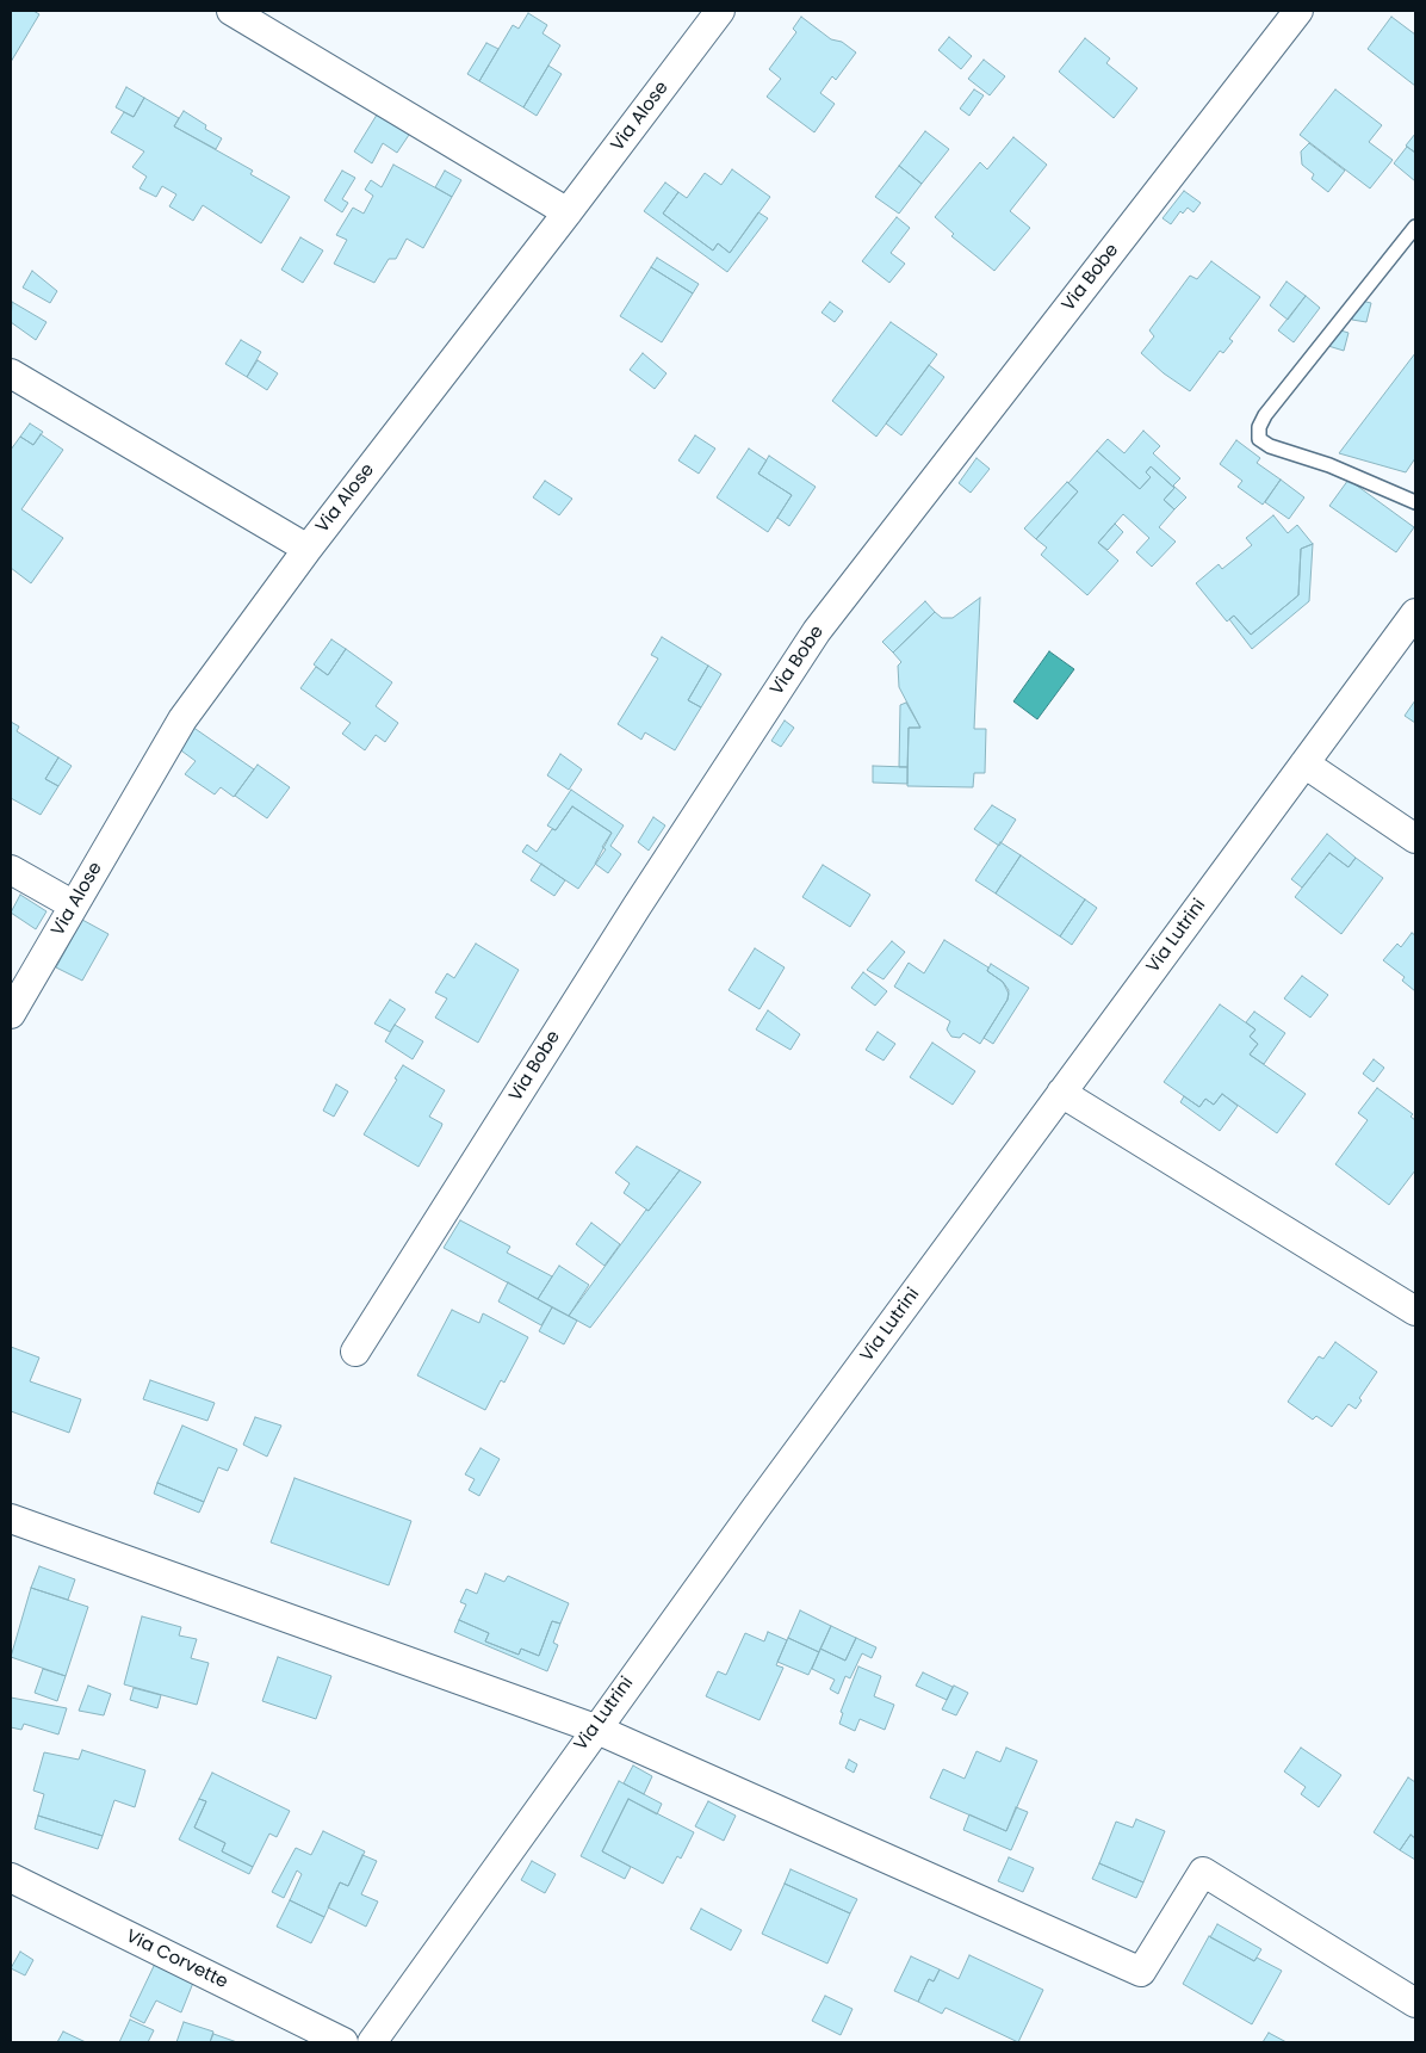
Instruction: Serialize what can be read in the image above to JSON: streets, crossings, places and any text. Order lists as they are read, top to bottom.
{
  "streets": {
    "street": [
      "Via Alose",
      "Via Bobe",
      "Via Lutrini",
      "Via Corvette"
    ]
  }
}
